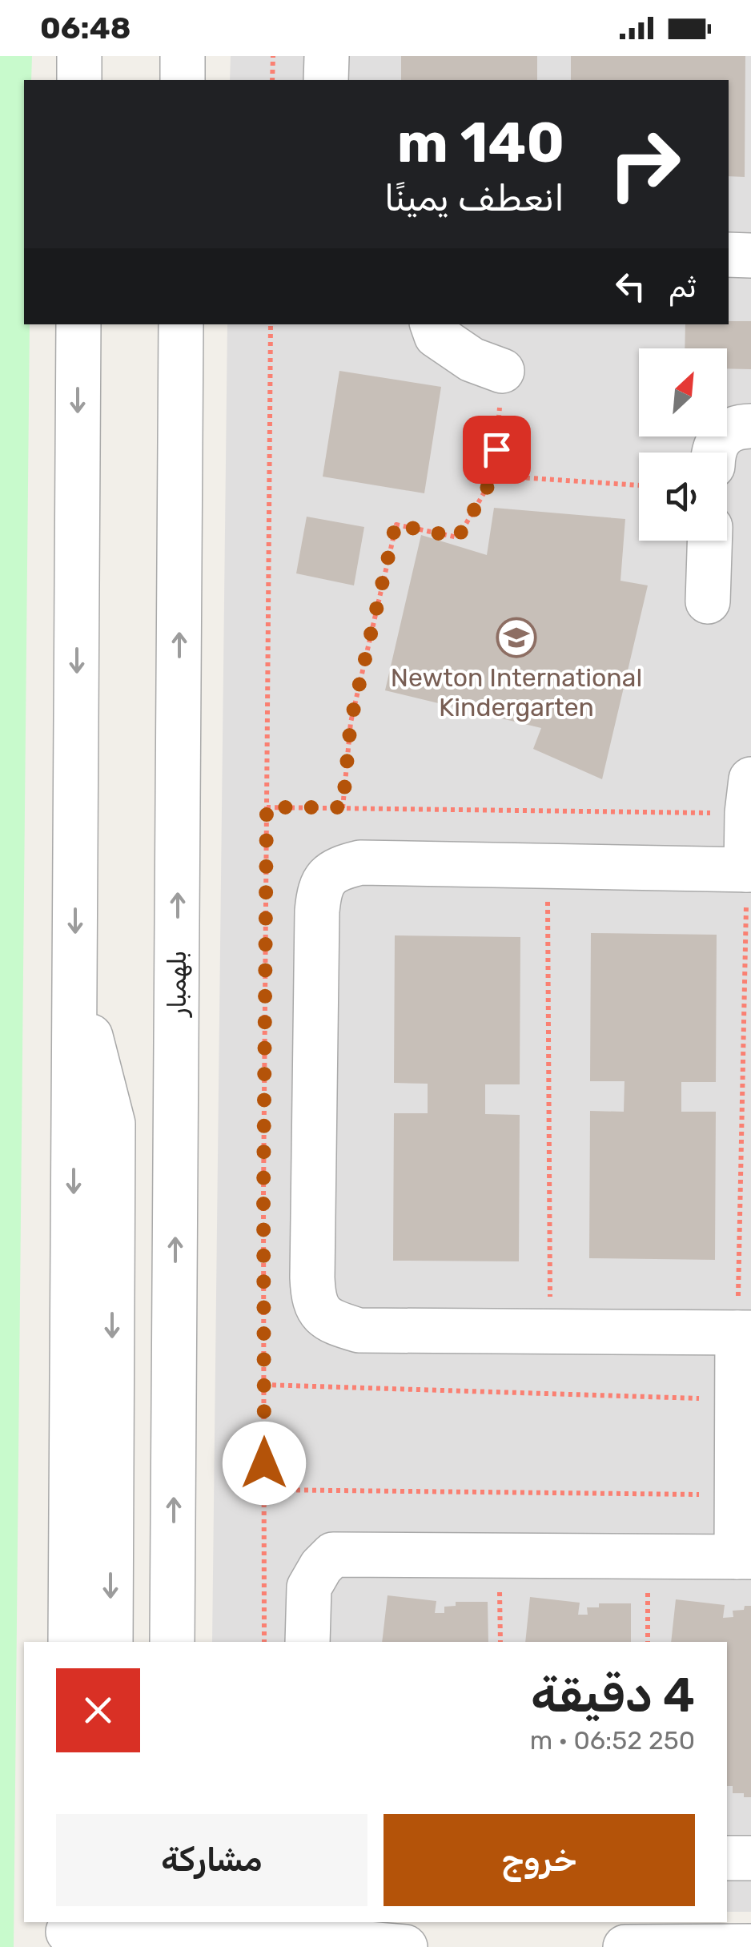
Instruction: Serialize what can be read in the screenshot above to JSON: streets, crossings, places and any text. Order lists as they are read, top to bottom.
{
  "streets": {
    "street": ["بلهمبار"]
  },
  "places": {
    "school or university": ["Newton International Kindergarten"]
  },
  "north": "top right",
  "page": {
    "status": "06:48",
    "turn": ["140 m", "انعطف يمينًا"],
    "then": "ثم",
    "heading": ["4 دقيقة", "250 m · 06:52"],
    "buttons": ["خروج", "مشاركة"]
  }
}
